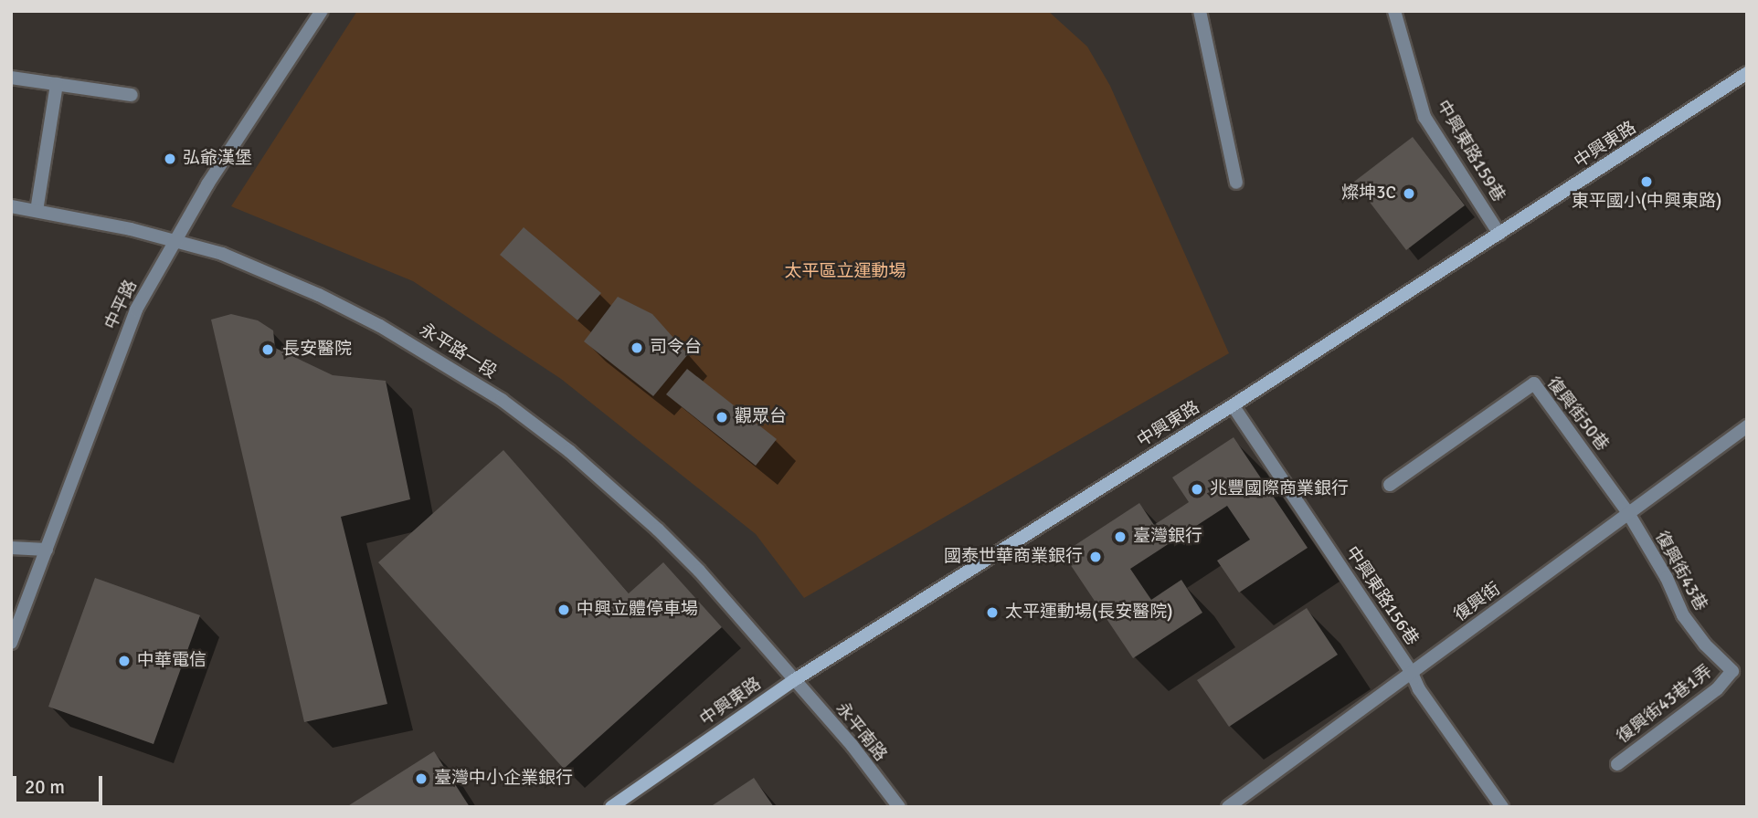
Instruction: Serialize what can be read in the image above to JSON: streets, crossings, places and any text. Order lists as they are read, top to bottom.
{
  "streets": {
    "main road": ["中興東路"],
    "street": [
      "中興東路159巷",
      "中平路",
      "永平路一段",
      "復興街50巷",
      "復興街43巷",
      "中興東路156巷",
      "復興街",
      "復興街43巷1弄",
      "永平南路"
    ]
  },
  "crossings": [
    ["中興東路", "中興東路159巷"],
    ["中興東路", "永平路一段"],
    ["中興東路", "中興東路156巷"],
    ["中興東路", "永平南路"],
    ["中平路", "永平路一段"],
    ["永平路一段", "永平南路"],
    ["復興街50巷", "復興街43巷"],
    ["復興街50巷", "復興街"],
    ["復興街43巷", "復興街"],
    ["復興街43巷", "復興街43巷1弄"],
    ["中興東路156巷", "復興街"]
  ],
  "parks": ["太平區立運動場"],
  "places": [
    "弘爺漢堡",
    "東平國小(中興東路)",
    "燦坤3C",
    "司令台",
    "長安醫院",
    "觀眾台",
    "兆豐國際商業銀行",
    "臺灣銀行",
    "國泰世華商業銀行",
    "中興立體停車場",
    "太平運動場(長安醫院)",
    "中華電信",
    "臺灣中小企業銀行"
  ],
  "scale_bar": "20 m"
}
